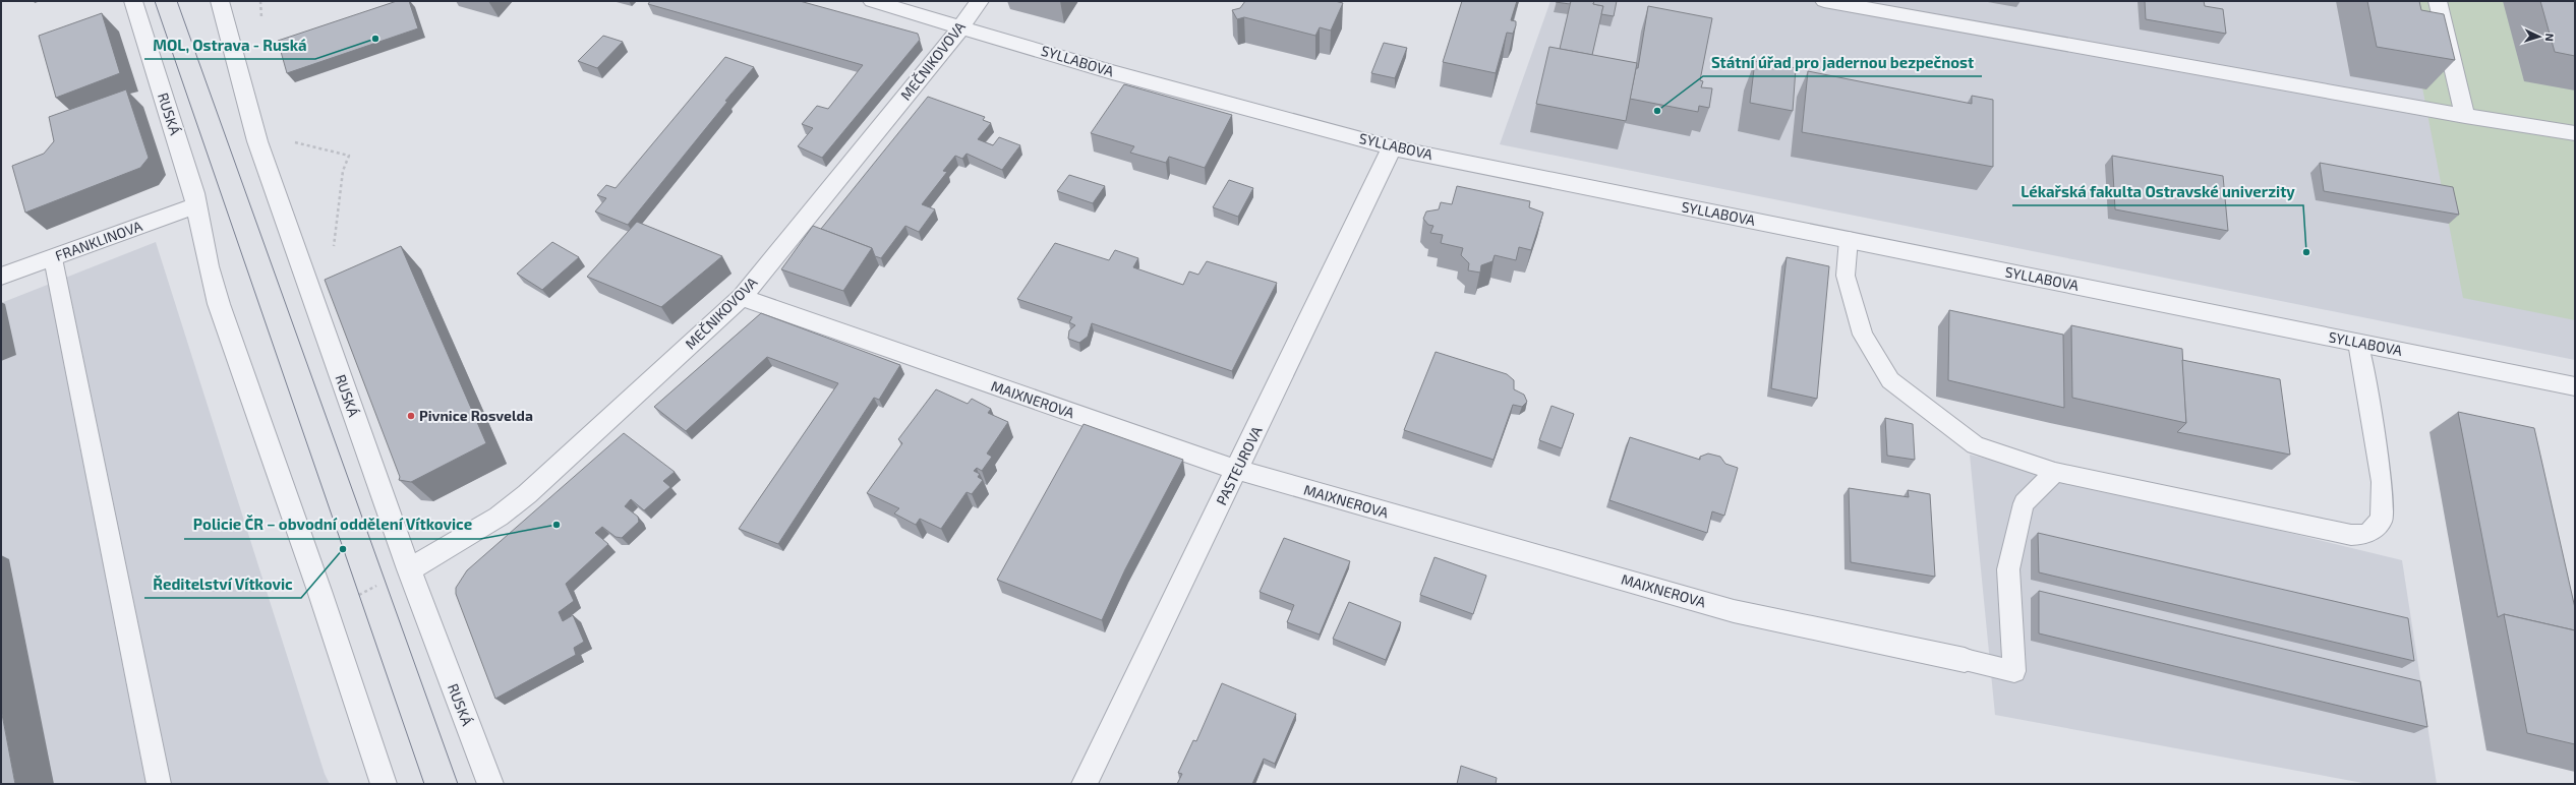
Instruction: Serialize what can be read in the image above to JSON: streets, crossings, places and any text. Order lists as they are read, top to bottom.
{
  "streets": {
    "street": [
      "MEČNIKOVOVA",
      "SYLLABOVA",
      "RUSKÁ",
      "FRANKLINOVA",
      "MAIXNEROVA",
      "PASTEUROVA"
    ]
  },
  "crossings": [
    ["MEČNIKOVOVA", "SYLLABOVA"],
    ["MEČNIKOVOVA", "RUSKÁ"],
    ["MEČNIKOVOVA", "MAIXNEROVA"],
    ["SYLLABOVA", "PASTEUROVA"],
    ["RUSKÁ", "FRANKLINOVA"],
    ["MAIXNEROVA", "PASTEUROVA"]
  ],
  "places": [
    "MOL, Ostrava - Ruská",
    "Státní úřad pro jadernou bezpečnost",
    "Lékařská fakulta Ostravské univerzity",
    "Pivnice Rosvelda",
    "Policie ČR – obvodní oddělení Vítkovice",
    "Ředitelství Vítkovic"
  ],
  "north": "right"
}
